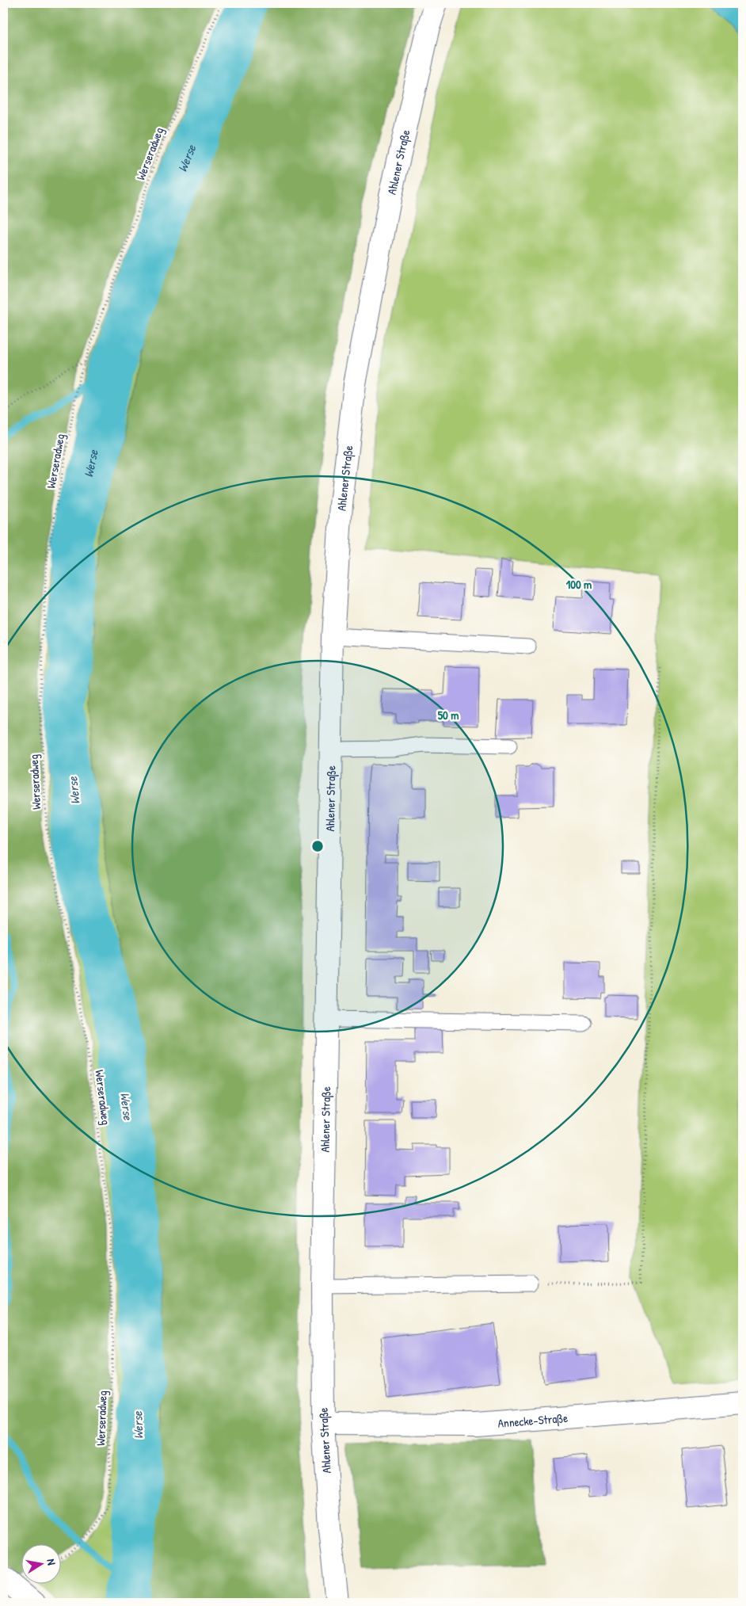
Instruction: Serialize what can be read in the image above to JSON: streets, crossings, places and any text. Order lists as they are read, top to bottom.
{
  "streets": {
    "main road": ["Ahlener Straße", "Annecke-Straße"],
    "path": ["Werseradweg"]
  },
  "crossings": [
    ["Ahlener Straße", "Annecke-Straße"]
  ],
  "water": ["Werse"],
  "north": "right",
  "rings": ["100 m", "50 m"]
}
